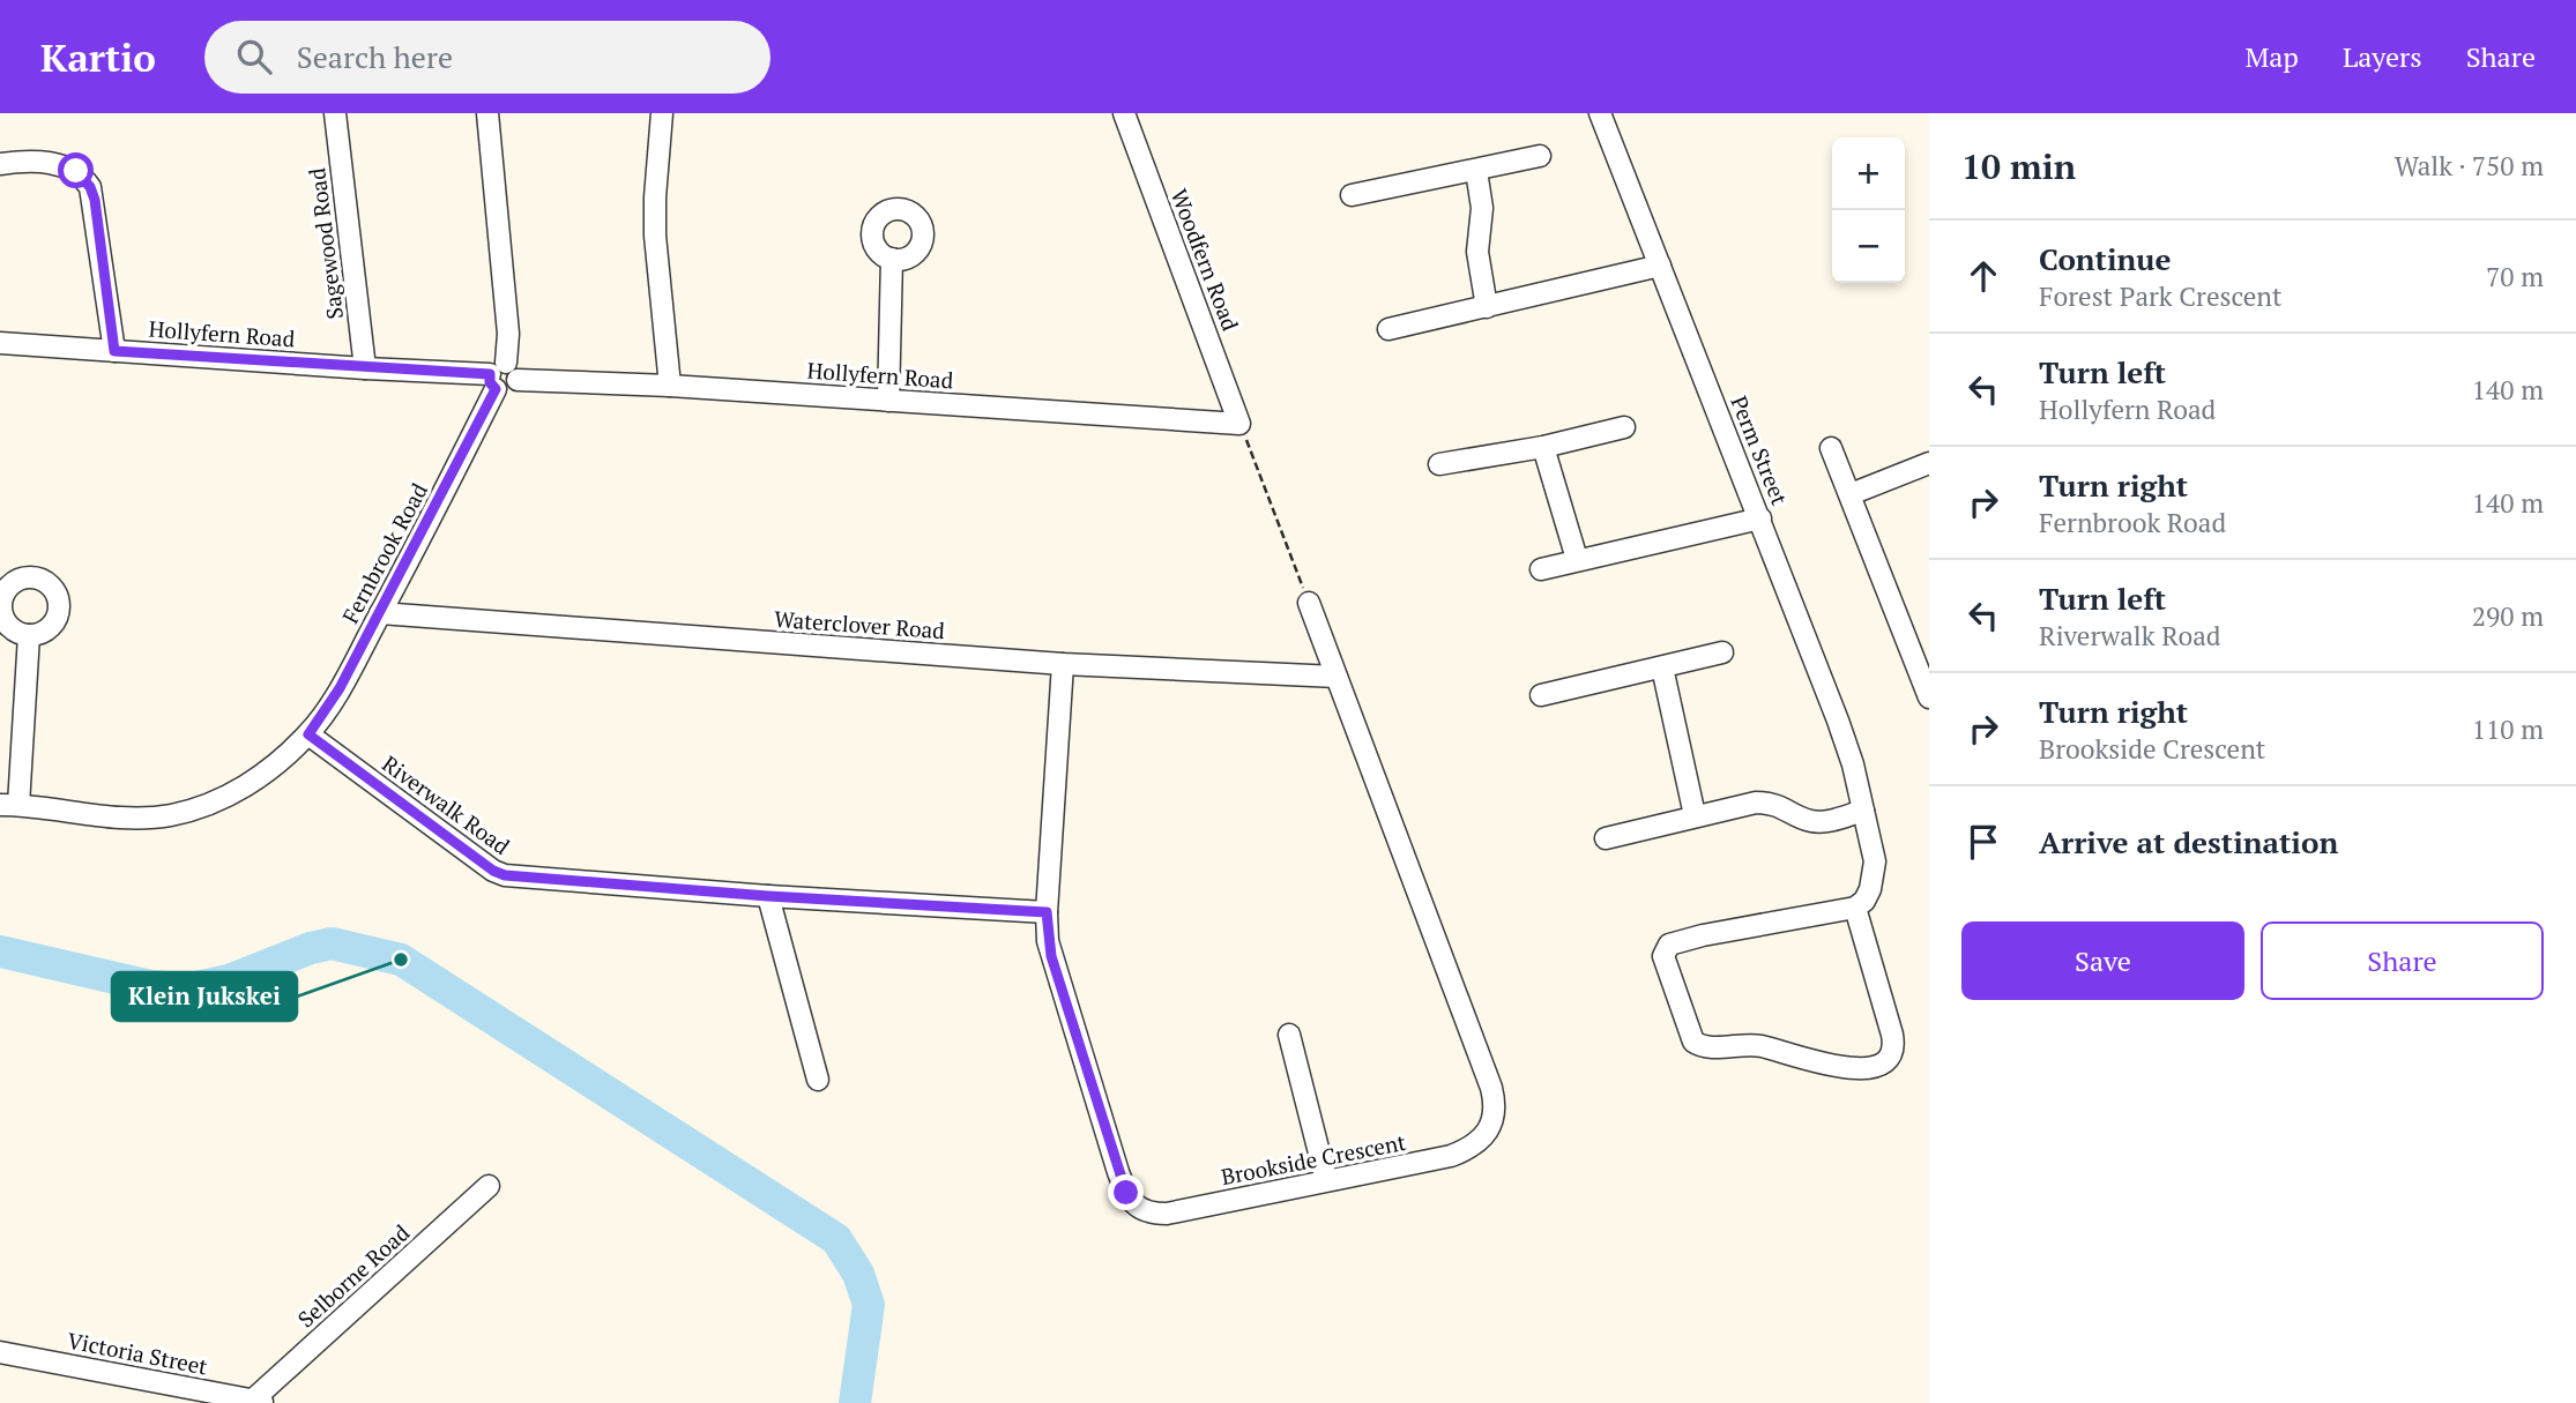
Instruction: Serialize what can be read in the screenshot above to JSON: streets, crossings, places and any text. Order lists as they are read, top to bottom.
{
  "streets": {
    "street": [
      "Sagewood Road",
      "Woodfern Road",
      "Hollyfern Road",
      "Perm Street",
      "Fernbrook Road",
      "Waterclover Road",
      "Riverwalk Road",
      "Brookside Crescent",
      "Selborne Road",
      "Victoria Street"
    ]
  },
  "crossings": [
    ["Sagewood Road", "Hollyfern Road"],
    ["Woodfern Road", "Hollyfern Road"],
    ["Hollyfern Road", "Fernbrook Road"],
    ["Fernbrook Road", "Waterclover Road"],
    ["Fernbrook Road", "Riverwalk Road"],
    ["Waterclover Road", "Brookside Crescent"],
    ["Riverwalk Road", "Brookside Crescent"],
    ["Selborne Road", "Victoria Street"]
  ],
  "places": ["Klein Jukskei"],
  "page": {
    "header": "Kartio",
    "search": "Search here",
    "nav": ["Map", "Layers", "Share"],
    "heading": ["10 min", "Walk · 750 m"],
    "map_buttons": ["+", "−"],
    "list": [
      ["Continue", "Forest Park Crescent", "70 m"],
      ["Turn left", "Hollyfern Road", "140 m"],
      ["Turn right", "Fernbrook Road", "140 m"],
      ["Turn left", "Riverwalk Road", "290 m"],
      ["Turn right", "Brookside Crescent", "110 m"],
      "Arrive at destination"
    ],
    "buttons": ["Save", "Share"]
  }
}
